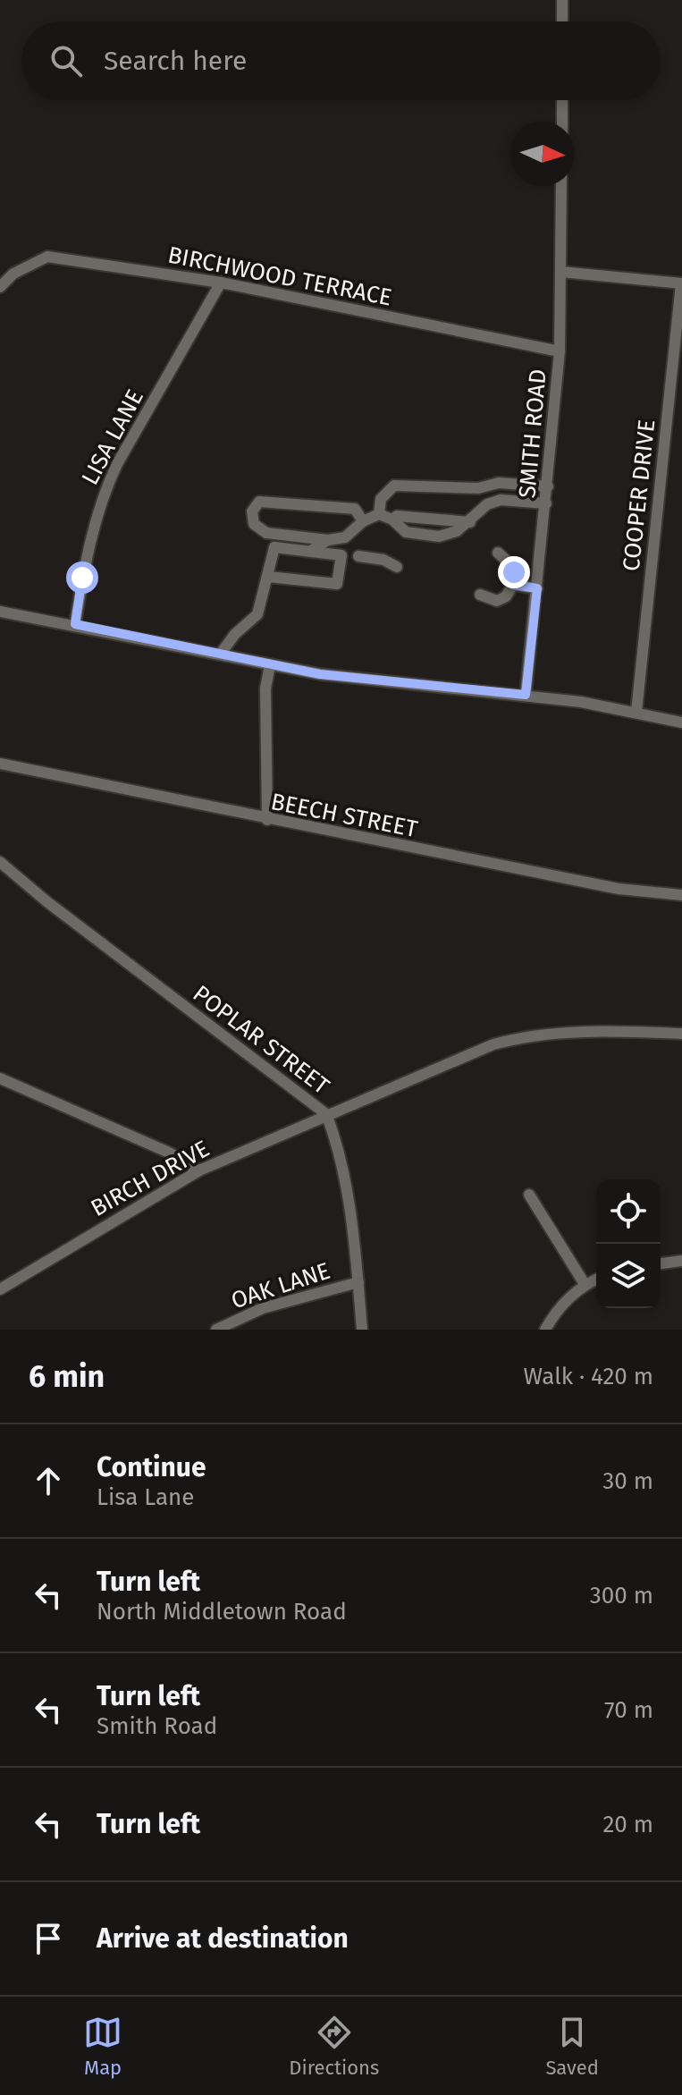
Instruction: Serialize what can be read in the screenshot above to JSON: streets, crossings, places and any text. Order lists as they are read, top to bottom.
{
  "streets": {
    "street": [
      "BIRCHWOOD TERRACE",
      "SMITH ROAD",
      "LISA LANE",
      "COOPER DRIVE",
      "BEECH STREET",
      "POPLAR STREET",
      "BIRCH DRIVE",
      "OAK LANE"
    ]
  },
  "crossings": [
    ["BIRCHWOOD TERRACE", "SMITH ROAD"],
    ["BIRCHWOOD TERRACE", "LISA LANE"],
    ["POPLAR STREET", "BIRCH DRIVE"],
    ["POPLAR STREET", "OAK LANE"]
  ],
  "north": "right",
  "page": {
    "search": "Search here",
    "heading": ["6 min", "Walk · 420 m"],
    "list": [
      ["Continue", "Lisa Lane", "30 m"],
      ["Turn left", "North Middletown Road", "300 m"],
      ["Turn left", "Smith Road", "70 m"],
      ["Turn left", "20 m"],
      "Arrive at destination"
    ],
    "nav": ["Map", "Directions", "Saved"]
  }
}
